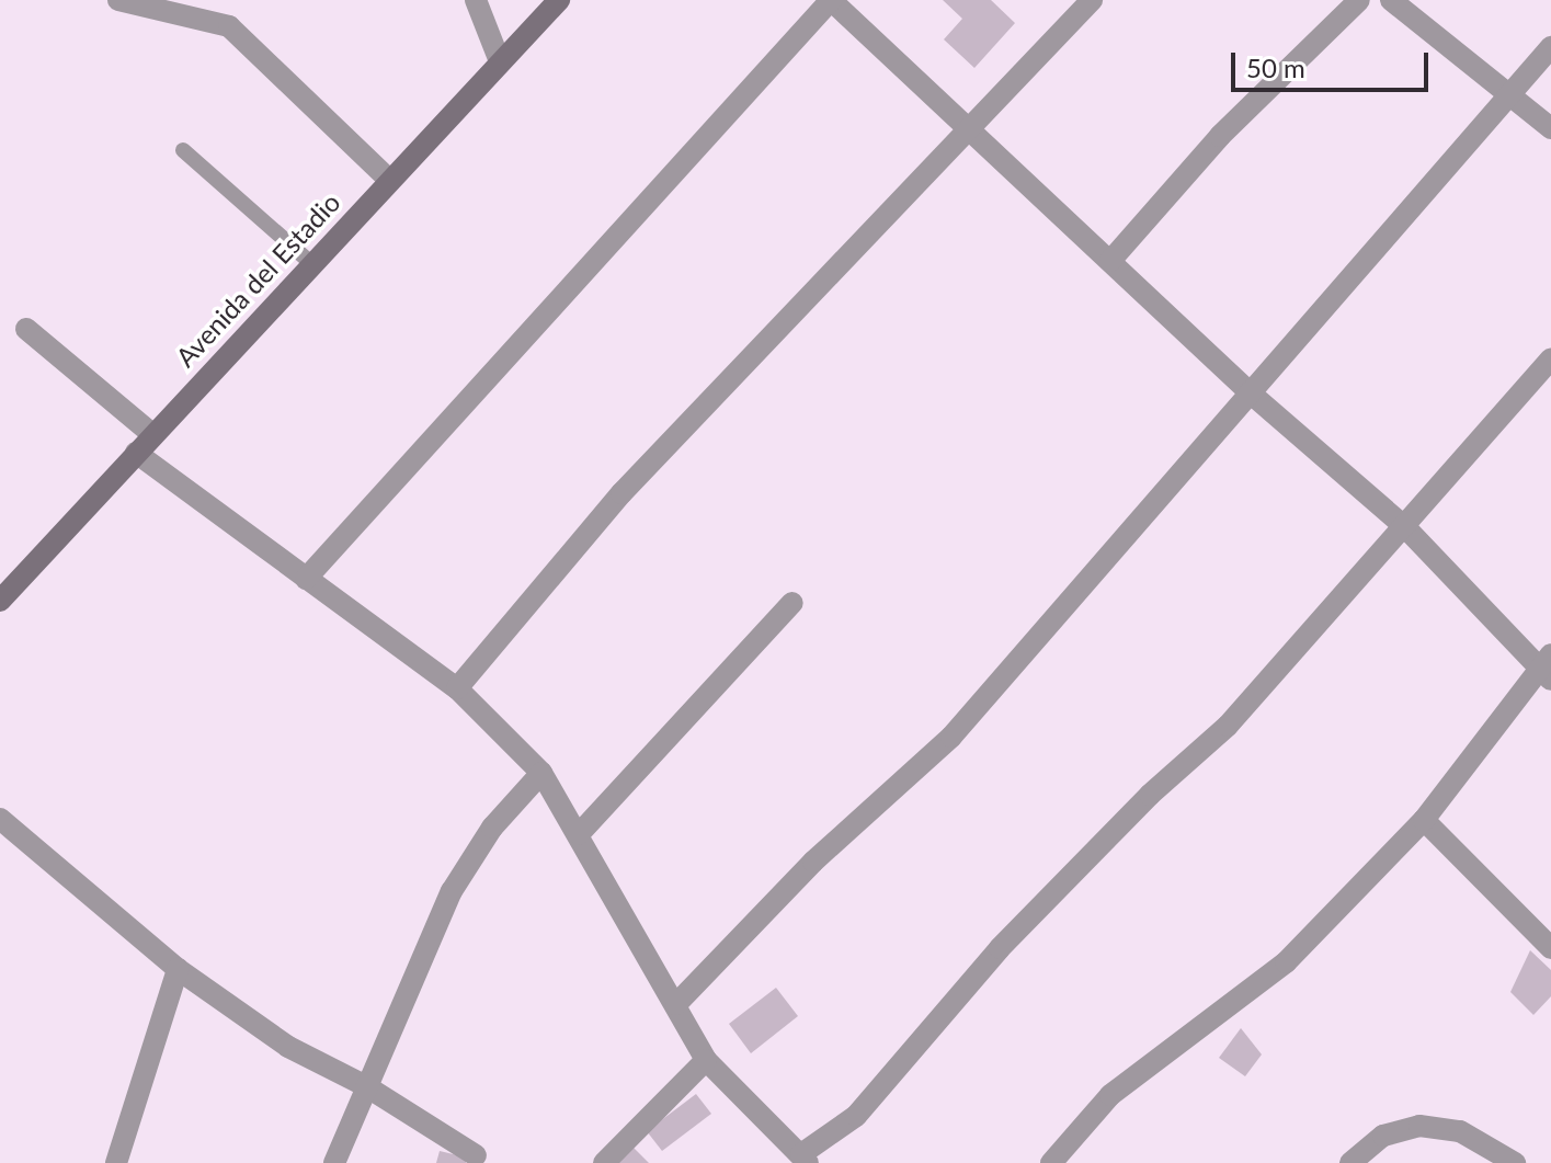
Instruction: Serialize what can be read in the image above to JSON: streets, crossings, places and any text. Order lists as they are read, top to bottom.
{
  "streets": {
    "street": ["Avenida del Estadio"]
  },
  "scale_bar": "50 m"
}
